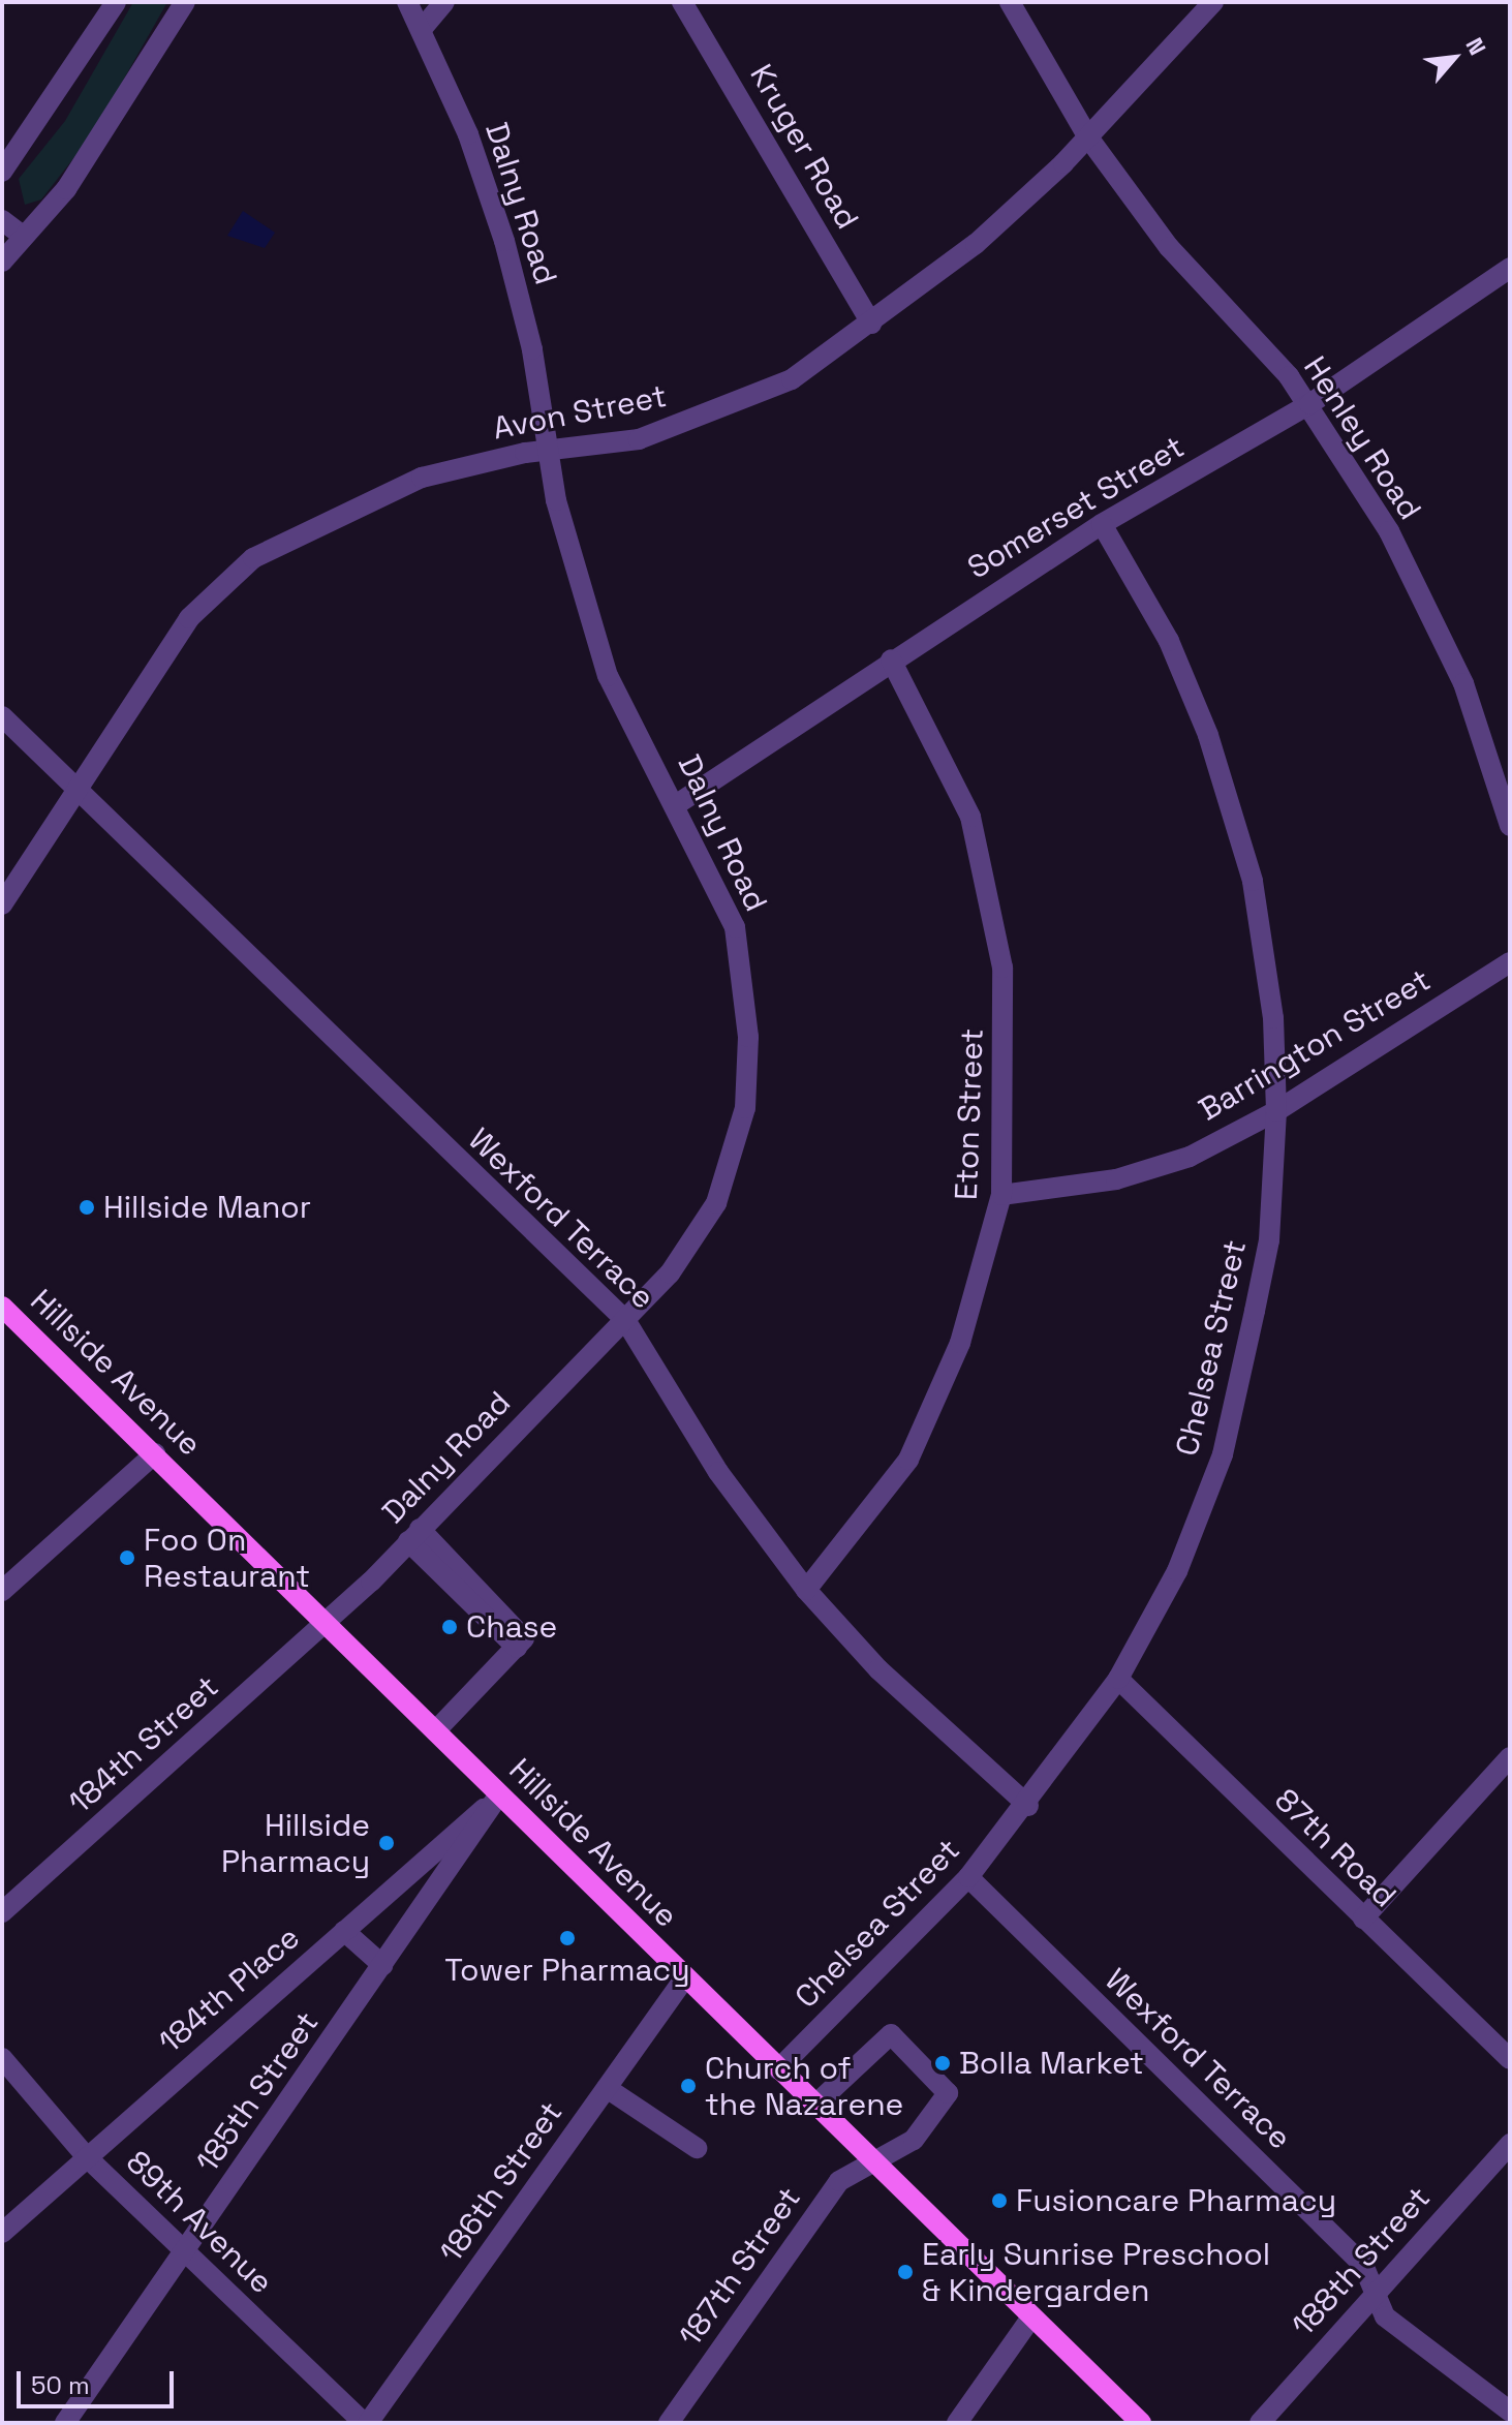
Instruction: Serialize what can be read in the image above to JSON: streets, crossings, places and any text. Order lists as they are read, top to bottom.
{
  "streets": {
    "main road": ["Hillside Avenue"],
    "street": [
      "Kruger Road",
      "Dalny Road",
      "Avon Street",
      "Henley Road",
      "Somerset Street",
      "Barrington Street",
      "Eton Street",
      "Wexford Terrace",
      "Chelsea Street",
      "184th Street",
      "87th Road",
      "184th Place",
      "185th Street",
      "186th Street",
      "89th Avenue",
      "188th Street",
      "187th Street"
    ]
  },
  "crossings": [
    ["Kruger Road", "Avon Street"],
    ["Dalny Road", "Avon Street"],
    ["Dalny Road", "Somerset Street"],
    ["Dalny Road", "Wexford Terrace"],
    ["Dalny Road", "Hillside Avenue"],
    ["Dalny Road", "184th Street"],
    ["Avon Street", "Henley Road"],
    ["Avon Street", "Wexford Terrace"],
    ["Henley Road", "Somerset Street"],
    ["Somerset Street", "Eton Street"],
    ["Somerset Street", "Chelsea Street"],
    ["Barrington Street", "Eton Street"],
    ["Barrington Street", "Chelsea Street"],
    ["Eton Street", "Wexford Terrace"],
    ["Wexford Terrace", "Chelsea Street"],
    ["Wexford Terrace", "188th Street"],
    ["Chelsea Street", "Hillside Avenue"],
    ["Chelsea Street", "87th Road"],
    ["Hillside Avenue", "184th Street"],
    ["Hillside Avenue", "184th Place"],
    ["Hillside Avenue", "185th Street"],
    ["Hillside Avenue", "186th Street"],
    ["Hillside Avenue", "187th Street"],
    ["184th Place", "185th Street"],
    ["184th Place", "89th Avenue"],
    ["185th Street", "89th Avenue"],
    ["186th Street", "89th Avenue"]
  ],
  "places": [
    "Hillside Manor",
    "Foo On Restaurant",
    "Chase",
    "Hillside Pharmacy",
    "Tower Pharmacy",
    "Bolla Market",
    "Church of the Nazarene",
    "Fusioncare Pharmacy",
    "Early Sunrise Preschool & Kindergarden"
  ],
  "scale_bar": "50 m",
  "north": "top right"
}
